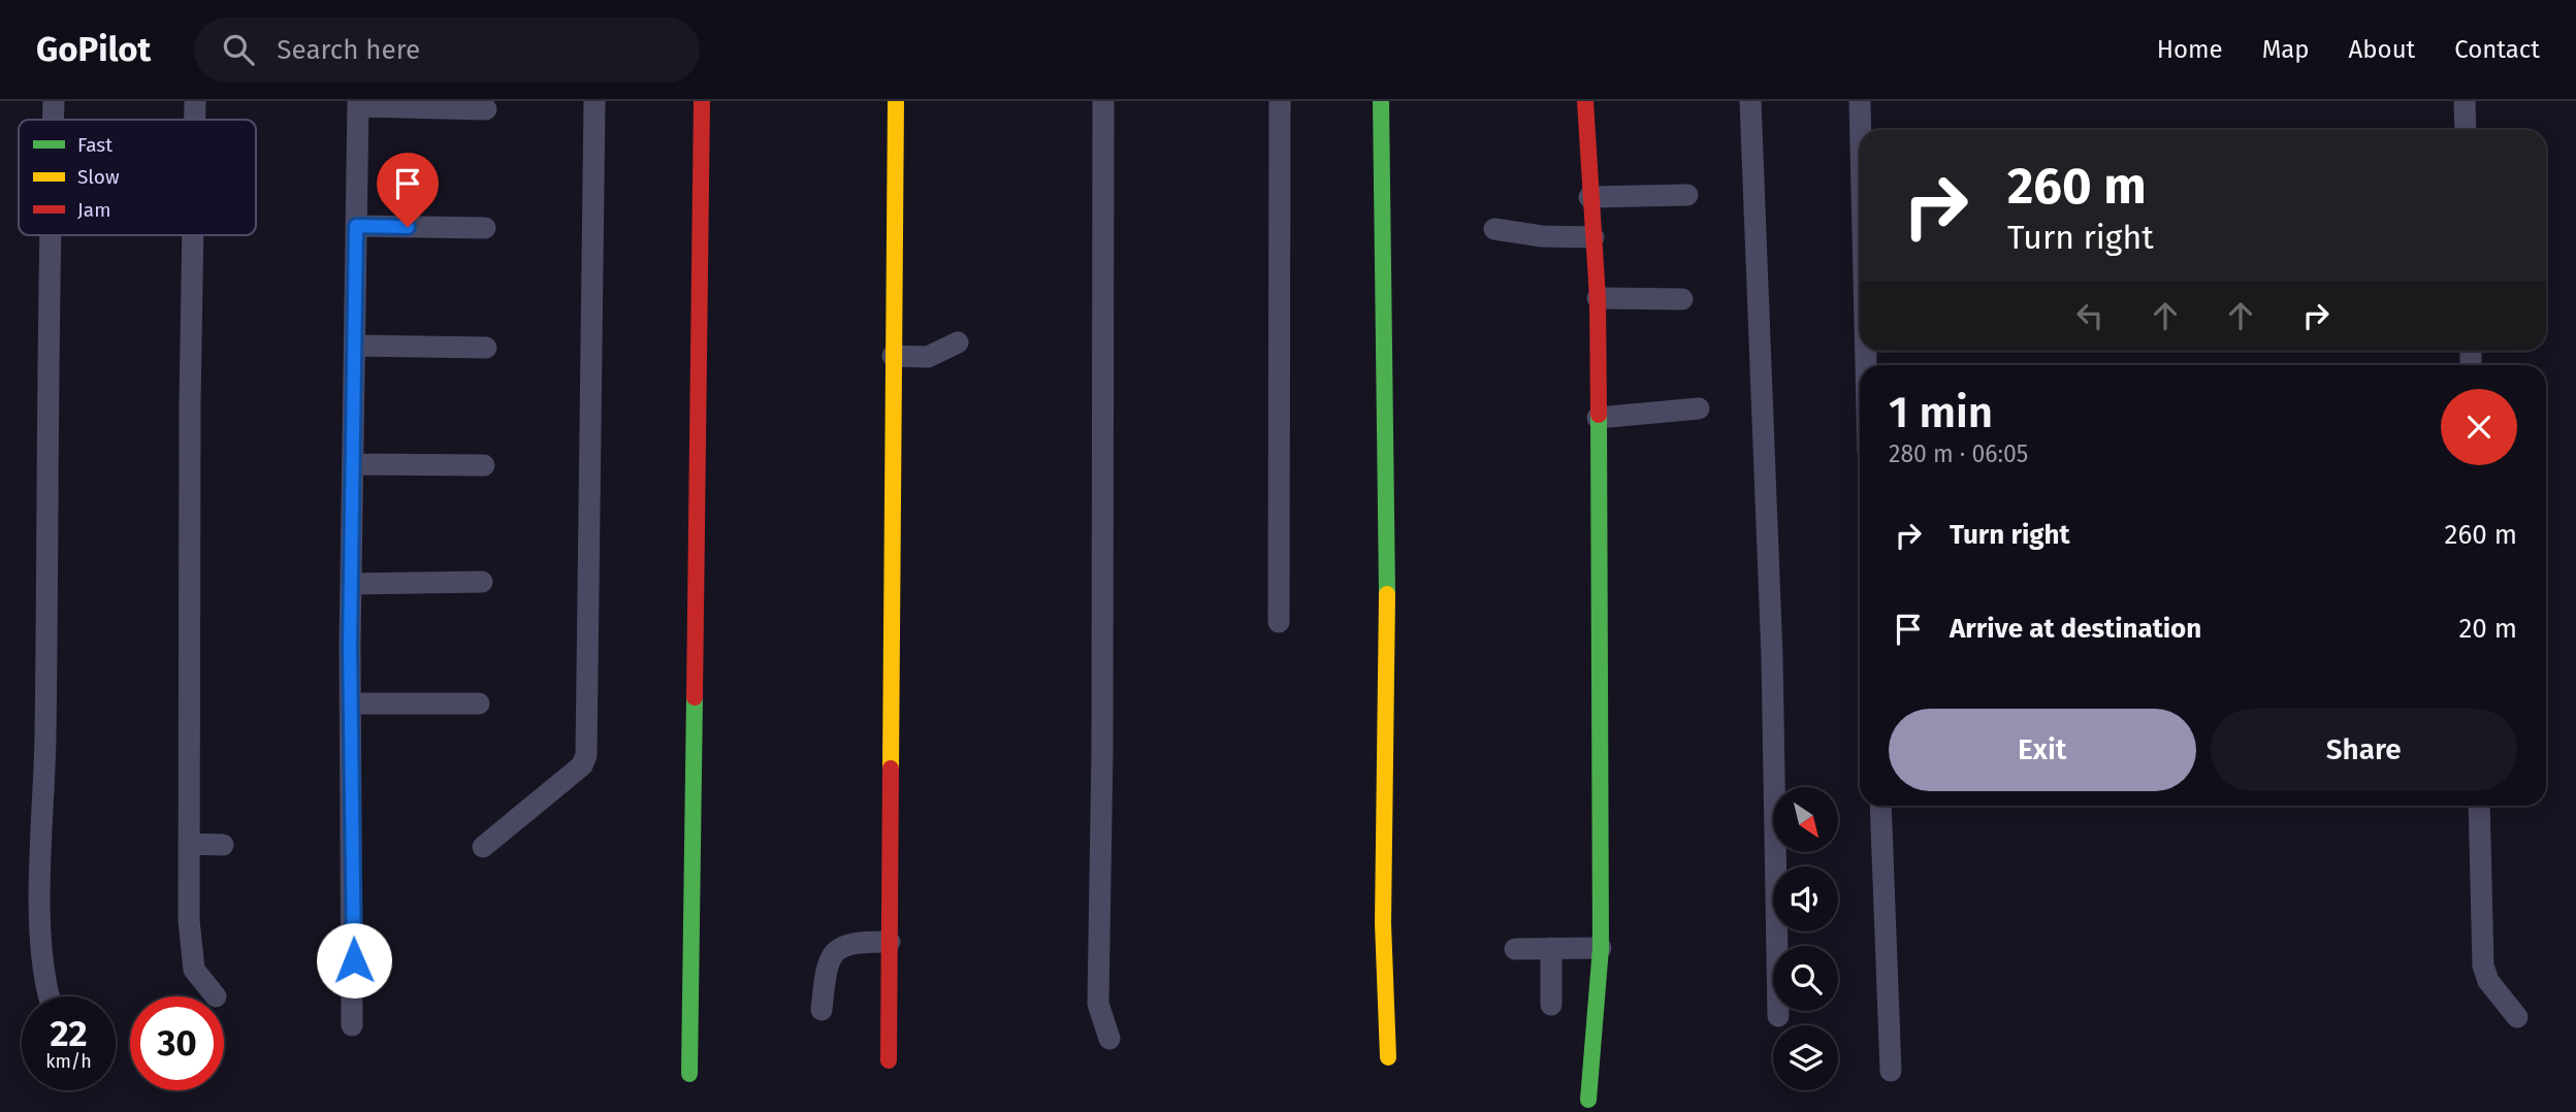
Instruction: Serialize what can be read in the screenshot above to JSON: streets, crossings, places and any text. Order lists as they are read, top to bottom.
{
  "legend": ["Fast", "Slow", "Jam"],
  "north": "bottom right",
  "page": {
    "header": "GoPilot",
    "search": "Search here",
    "nav": [
      "Home",
      "Map",
      "About",
      "Contact"
    ],
    "turn": ["260 m", "Turn right"],
    "heading": ["1 min", "280 m · 06:05"],
    "list": [
      {
        "name": "Turn right",
        "value": "260 m"
      },
      {
        "name": "Arrive at destination",
        "value": "20 m"
      }
    ],
    "buttons": ["Exit", "Share"],
    "speed": "22 km/h",
    "limit": "30"
  }
}
